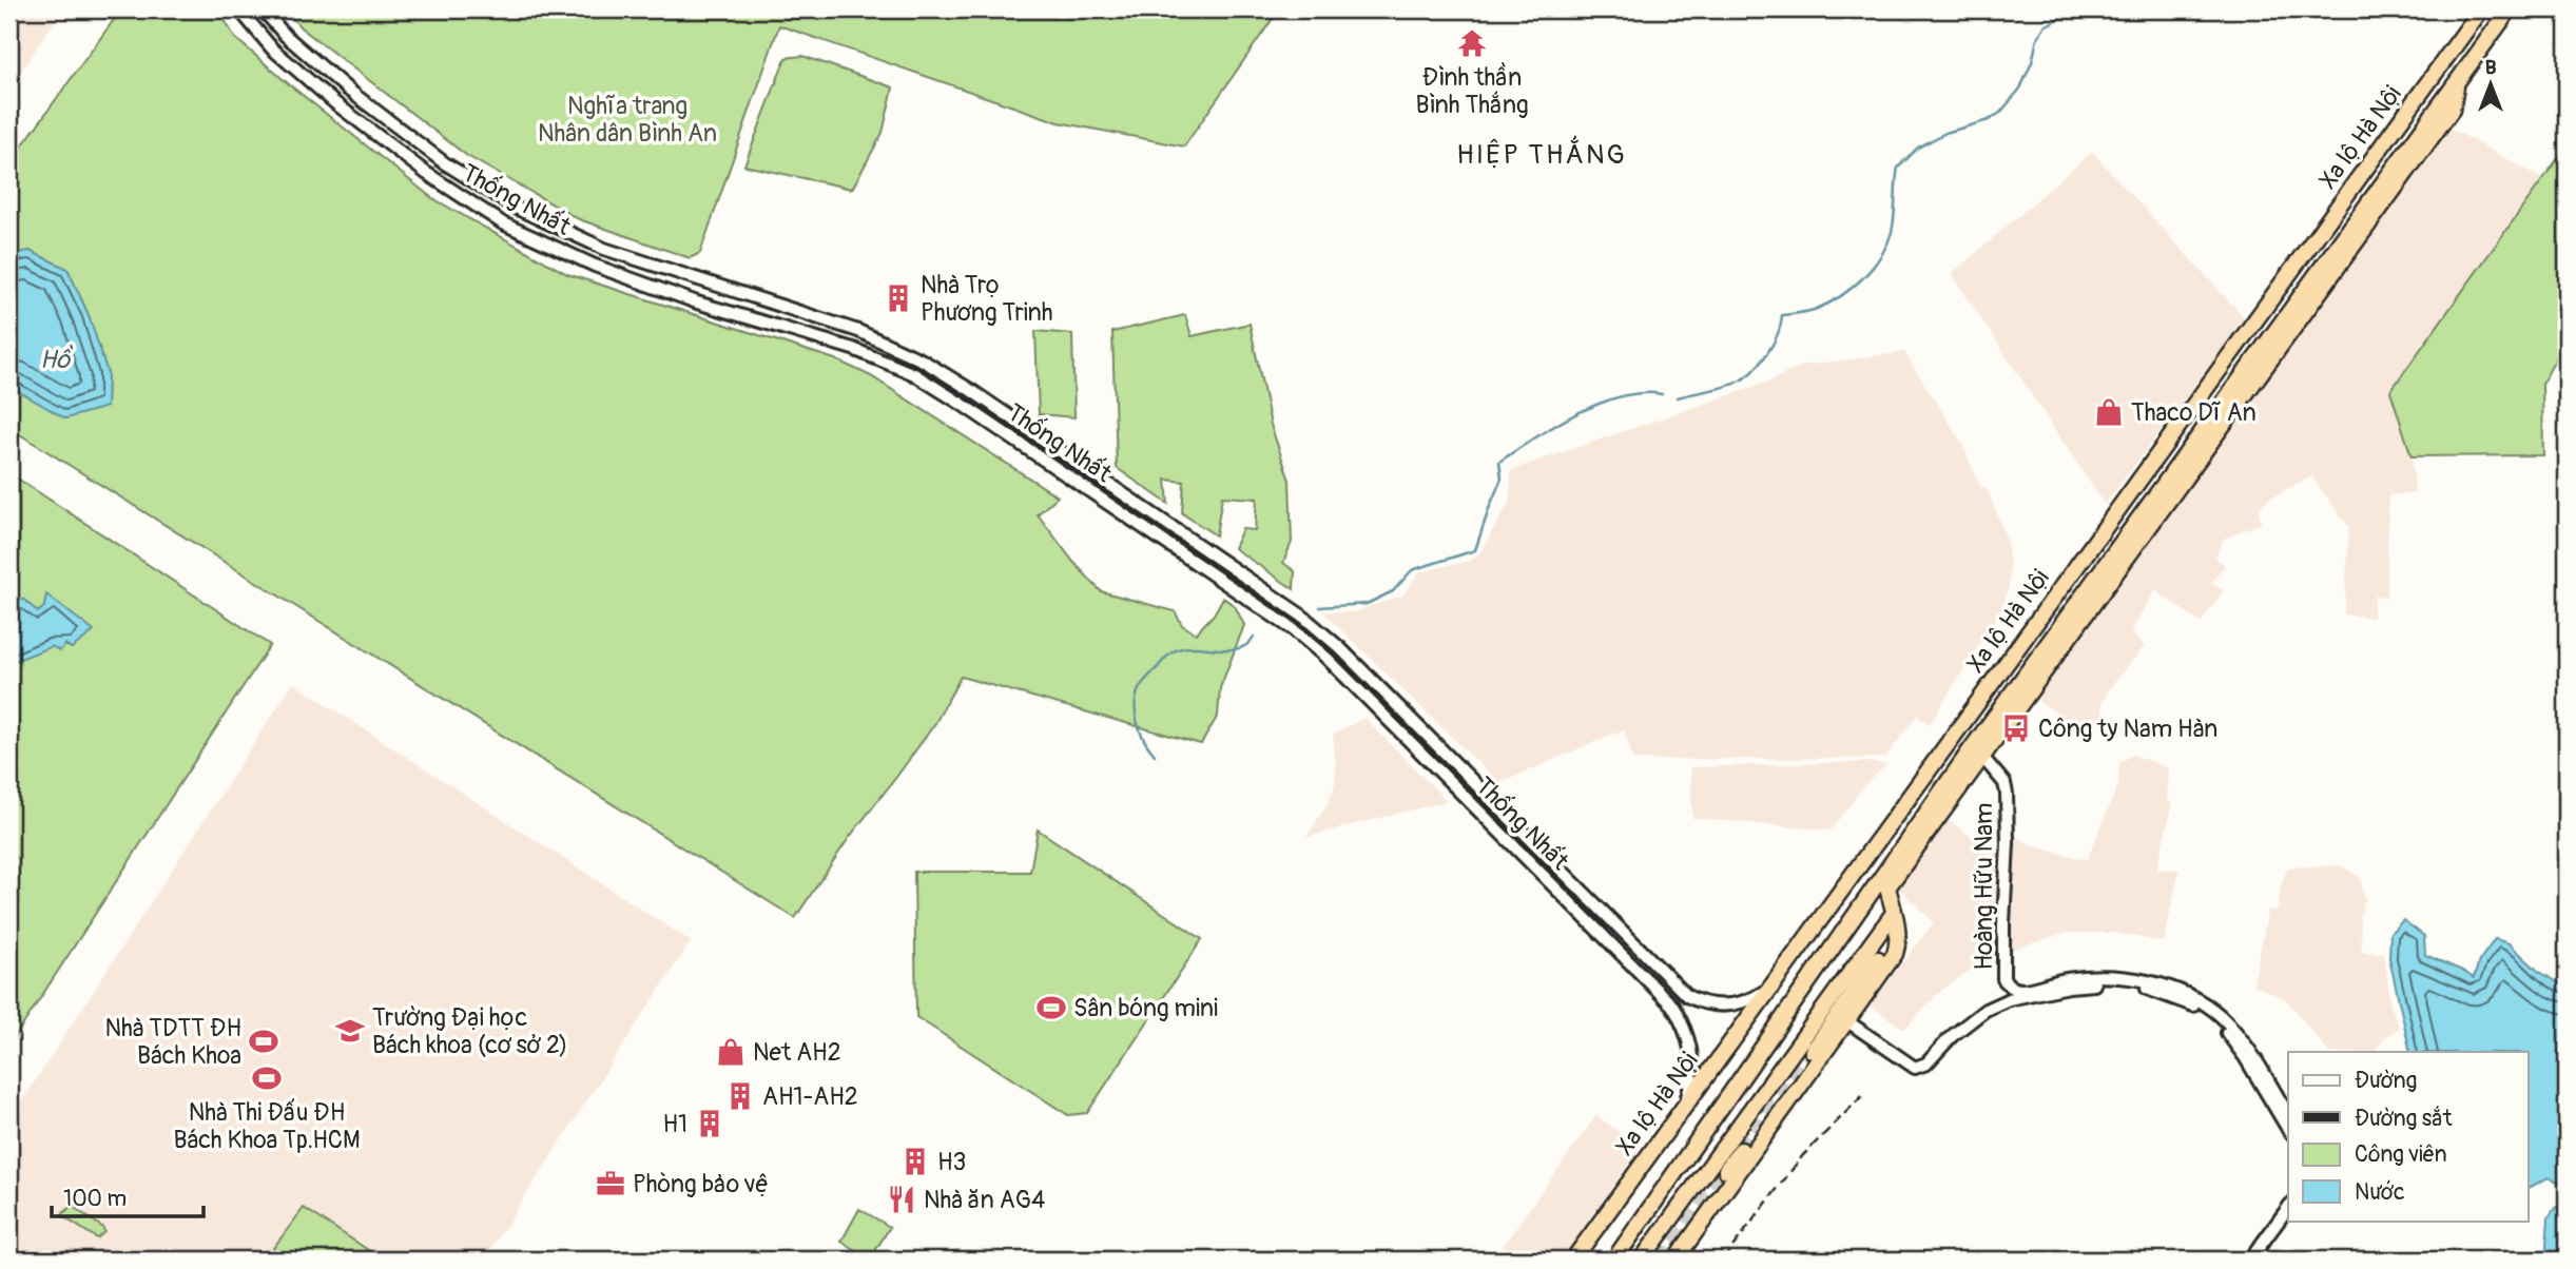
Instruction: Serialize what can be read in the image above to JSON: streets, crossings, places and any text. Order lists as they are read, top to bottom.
{
  "streets": {
    "highway": ["Xa lộ Hà Nội"],
    "main road": ["Thống Nhất", "Hoàng Hữu Nam"]
  },
  "crossings": [
    ["Xa lộ Hà Nội", "Thống Nhất"],
    ["Xa lộ Hà Nội", "Hoàng Hữu Nam"]
  ],
  "districts": ["HIỆP THẮNG"],
  "water": ["Hồ"],
  "parks": ["Nghĩa trang Nhân dân Bình An"],
  "places": {
    "temple": ["Đình thần Bình Thắng"],
    "building": [
      "Nhà Trọ Phương Trinh",
      "AH1-AH2",
      "H1",
      "H3"
    ],
    "shop": ["Thaco Dĩ An", "Net AH2"],
    "bus stop": ["Công ty Nam Hàn"],
    "sports": ["Sân bóng mini", "Nhà TDTT ĐH Bách Khoa", "Nhà Thi Đấu ĐH Bách Khoa Tp.HCM"],
    "school or university": ["Trường Đại học Bách khoa (cơ sở 2)"],
    "office": ["Phòng bảo vệ"],
    "restaurant": ["Nhà ăn AG4"]
  },
  "legend": [
    "Đường",
    "Đường sắt",
    "Công viên",
    "Nước"
  ],
  "scale_bar": "100 m",
  "north": "top"
}
